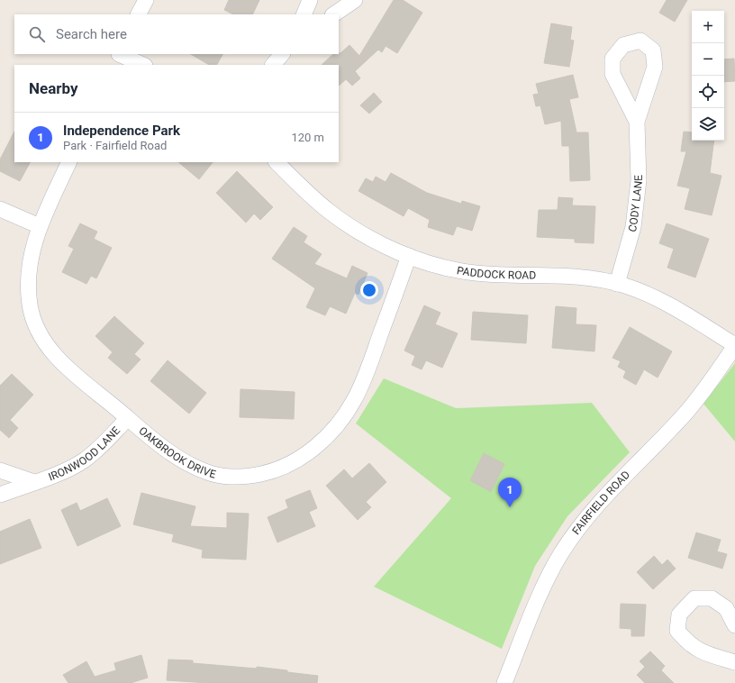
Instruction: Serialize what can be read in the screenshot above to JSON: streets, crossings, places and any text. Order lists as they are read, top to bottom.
{
  "streets": {
    "street": [
      "CODY LANE",
      "PADDOCK ROAD",
      "OAKBROOK DRIVE",
      "IRONWOOD LANE",
      "FAIRFIELD ROAD"
    ]
  },
  "crossings": [
    ["CODY LANE", "PADDOCK ROAD"],
    ["PADDOCK ROAD", "OAKBROOK DRIVE"],
    ["PADDOCK ROAD", "FAIRFIELD ROAD"],
    ["OAKBROOK DRIVE", "IRONWOOD LANE"]
  ],
  "page": {
    "map_buttons": ["+", "−"],
    "search": "Search here",
    "heading": "Nearby",
    "list": [
      {
        "mark": "1",
        "name": "Independence Park",
        "note": "Park · Fairfield Road",
        "value": "120 m"
      }
    ],
    "pins": "1"
  }
}
